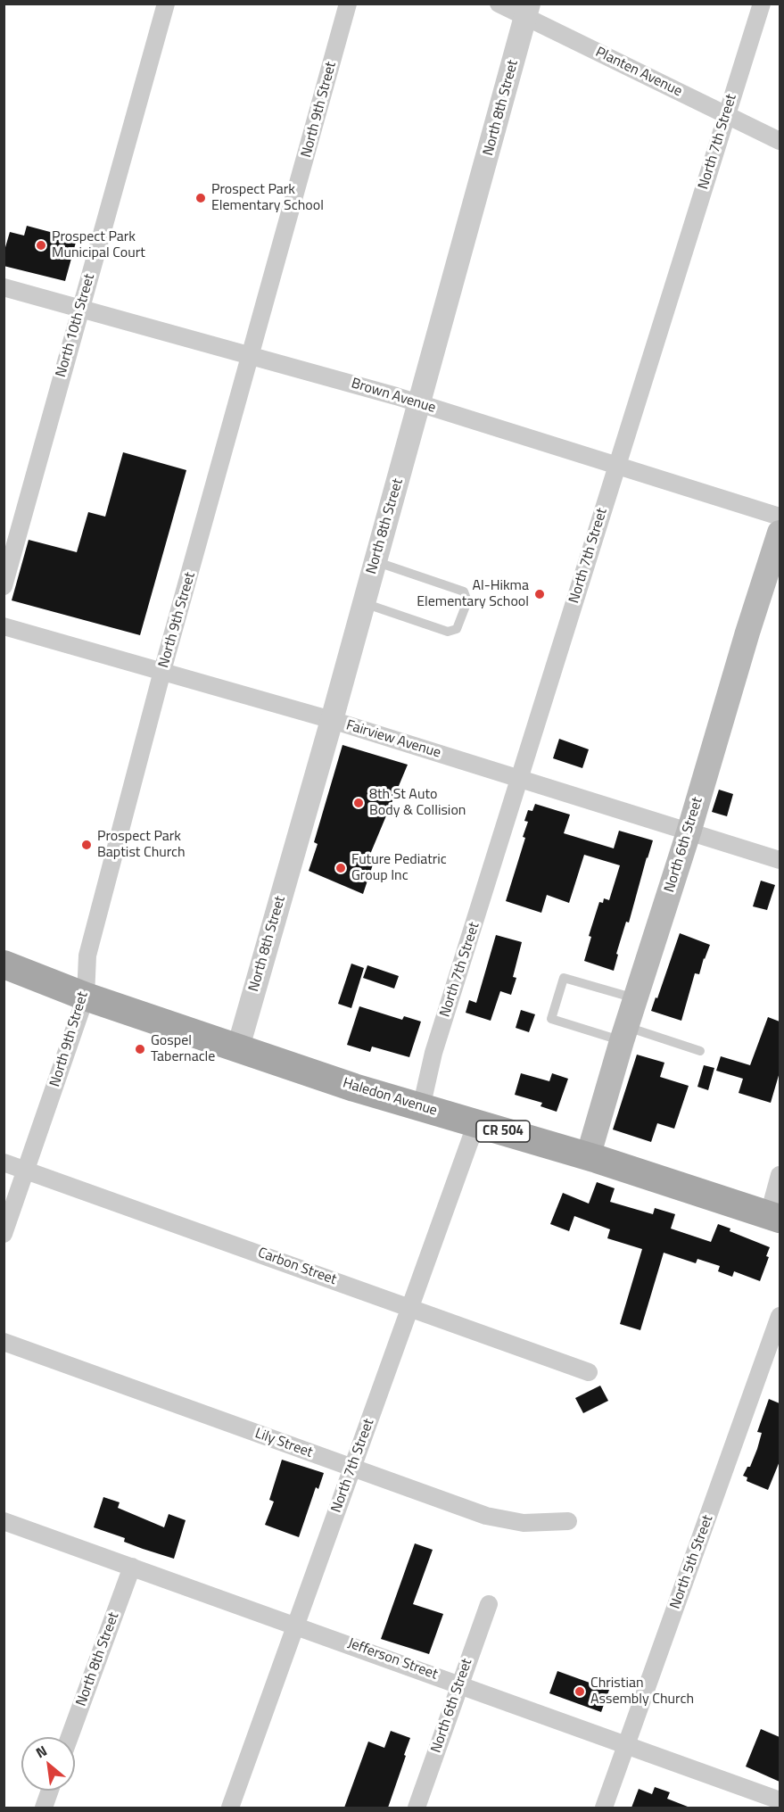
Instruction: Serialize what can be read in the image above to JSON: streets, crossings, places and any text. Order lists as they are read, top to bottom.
{
  "streets": {
    "main road": ["North 6th Street", "Haledon Avenue", "CR 504"],
    "street": [
      "Planten Avenue",
      "North 8th Street",
      "North 9th Street",
      "North 7th Street",
      "North 10th Street",
      "Brown Avenue",
      "Fairview Avenue",
      "Carbon Street",
      "Lily Street",
      "North 5th Street",
      "Jefferson Street"
    ]
  },
  "crossings": [
    ["Planten Avenue", "North 8th Street"],
    ["Planten Avenue", "North 7th Street"],
    ["North 8th Street", "Brown Avenue"],
    ["North 8th Street", "Fairview Avenue"],
    ["North 8th Street", "Haledon Avenue"],
    ["North 8th Street", "Jefferson Street"],
    ["North 9th Street", "Brown Avenue"],
    ["North 9th Street", "Fairview Avenue"],
    ["North 9th Street", "Haledon Avenue"],
    ["North 9th Street", "Carbon Street"],
    ["North 7th Street", "Brown Avenue"],
    ["North 7th Street", "Fairview Avenue"],
    ["North 7th Street", "Haledon Avenue"],
    ["North 7th Street", "Carbon Street"],
    ["North 7th Street", "Lily Street"],
    ["North 7th Street", "Jefferson Street"],
    ["North 10th Street", "Brown Avenue"],
    ["Fairview Avenue", "North 6th Street"],
    ["North 6th Street", "Haledon Avenue"],
    ["North 6th Street", "Jefferson Street"],
    ["North 5th Street", "Jefferson Street"]
  ],
  "places": [
    "Prospect Park Elementary School",
    "Prospect Park Municipal Court",
    "Al-Hikma Elementary School",
    "8th St Auto Body & Collision",
    "Prospect Park Baptist Church",
    "Future Pediatric Group Inc",
    "Gospel Tabernacle",
    "Christian Assembly Church"
  ],
  "north": "top left"
}
